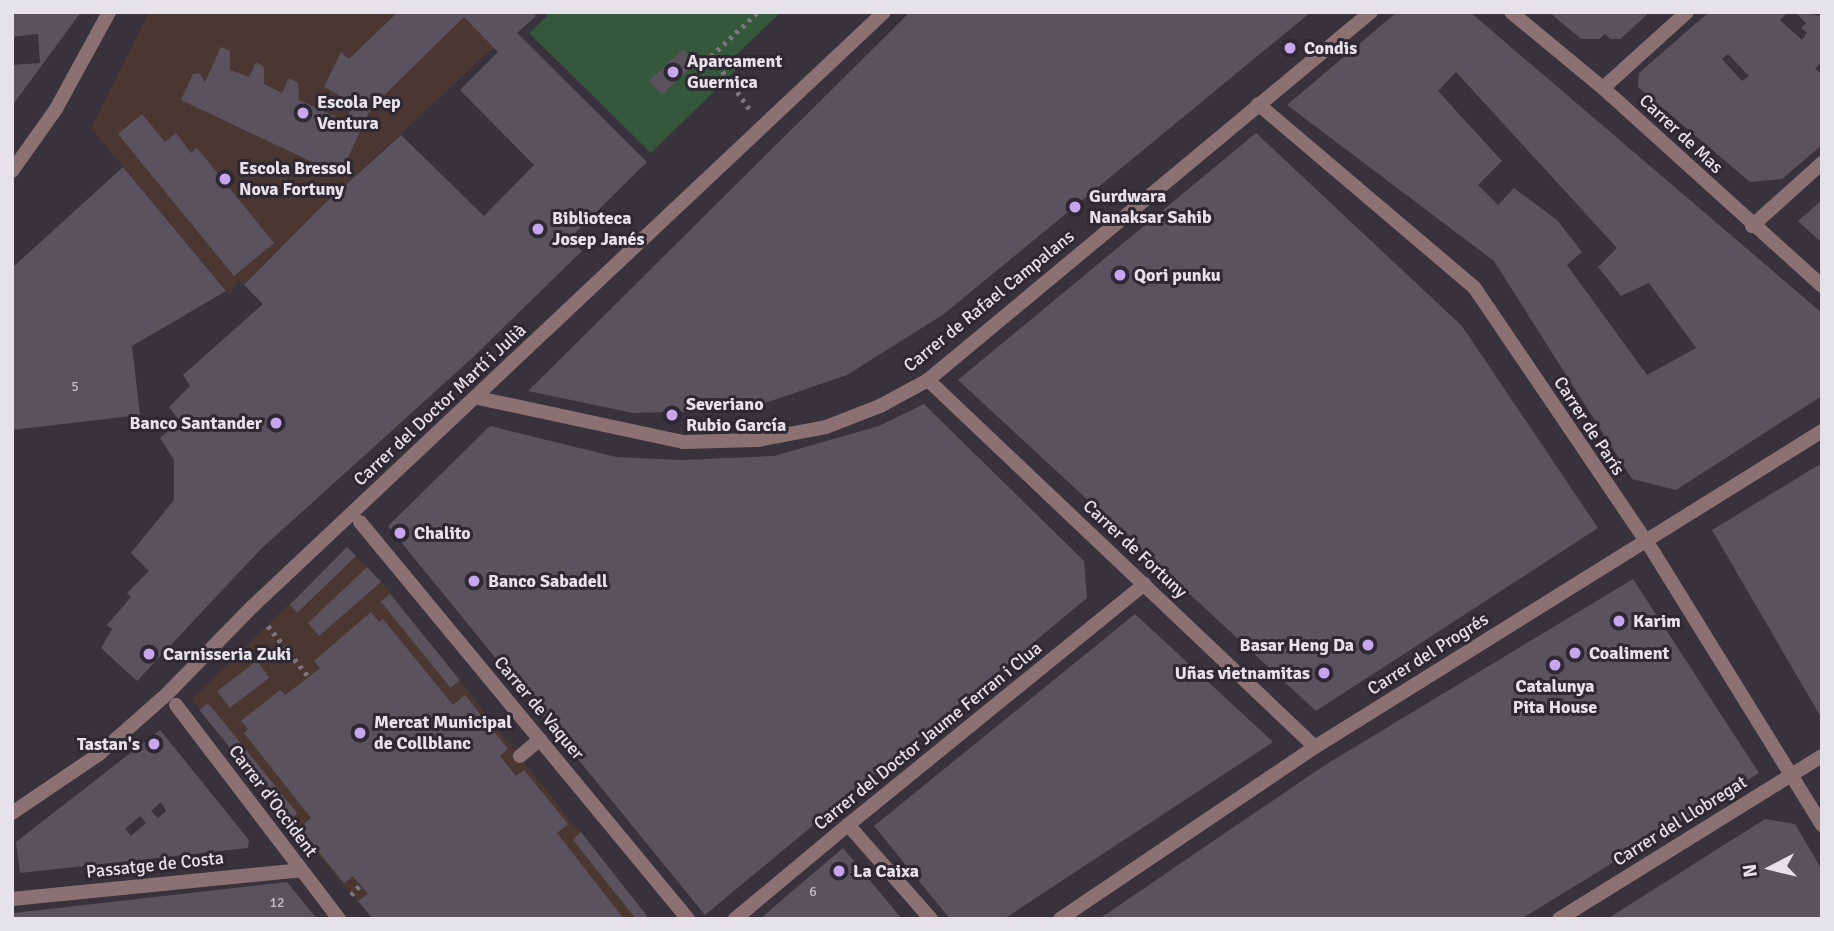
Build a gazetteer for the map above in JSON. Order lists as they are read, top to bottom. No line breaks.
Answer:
{"streets":{"street":["Carrer de Mas","Carrer de Rafael Campalans","Carrer del Doctor Martí i Julià","Carrer de París","Carrer de Fortuny","Carrer del Progrés","Carrer de Vaquer","Carrer del Doctor Jaume Ferran i Clua","Carrer d'Occident","Carrer del Llobregat","Passatge de Costa"]},"crossings":[["Carrer de Rafael Campalans","Carrer del Doctor Martí i Julià"],["Carrer de Rafael Campalans","Carrer de París"],["Carrer de Rafael Campalans","Carrer de Fortuny"],["Carrer de París","Carrer del Progrés"],["Carrer de París","Carrer del Llobregat"],["Carrer de Fortuny","Carrer del Progrés"],["Carrer de Fortuny","Carrer del Doctor Jaume Ferran i Clua"],["Carrer d'Occident","Passatge de Costa"]],"places":["Condis","Aparcament Guernica","Escola Pep Ventura","Escola Bressol Nova Fortuny","Gurdwara Nanaksar Sahib","Biblioteca Josep Janés","Qori punku","Severiano Rubio García","Banco Santander","Chalito","Banco Sabadell","Karim","Basar Heng Da","Coaliment","Carnisseria Zuki","Catalunya Pita House","Uñas vietnamitas","Mercat Municipal de Collblanc","Tastan's","La Caixa"],"house_numbers":["5","6","12"],"north":"left"}
